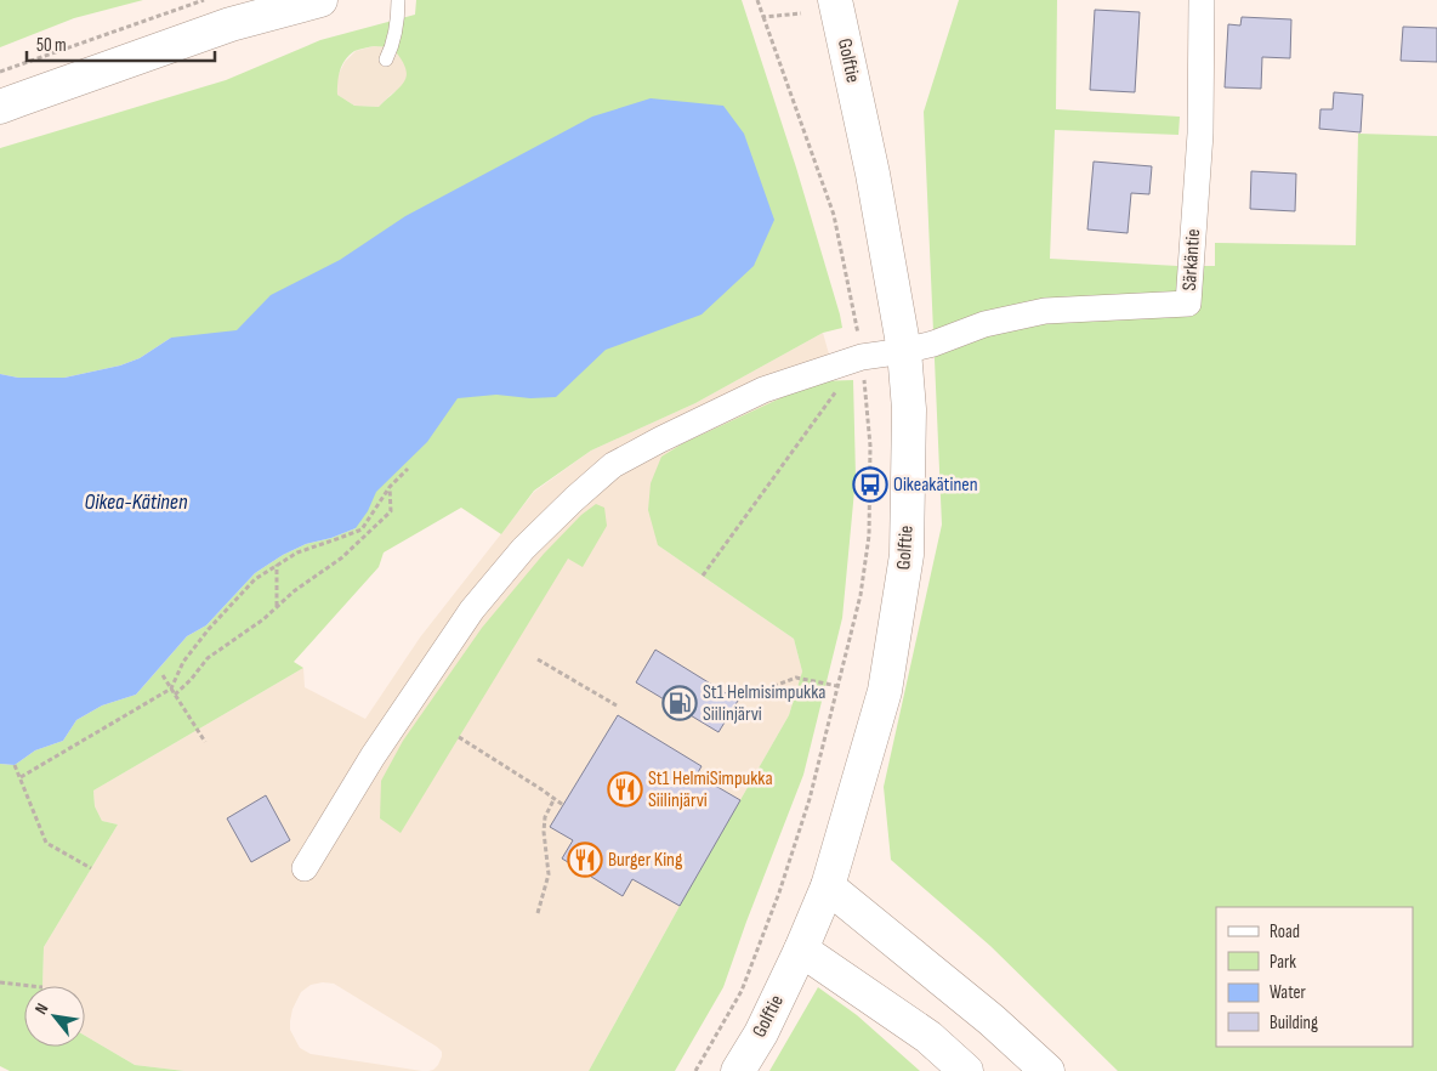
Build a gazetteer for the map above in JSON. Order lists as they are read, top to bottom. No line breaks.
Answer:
{"streets":{"main road":["Golftie"],"street":["Särkäntie"]},"crossings":[["Golftie","Särkäntie"]],"water":["Oikea-Kätinen"],"places":{"bus stop":["Oikeakätinen"],"fuel station":["St1 Helmisimpukka Siilinjärvi"],"restaurant":["St1 HelmiSimpukka Siilinjärvi","Burger King"]},"legend":["Road","Park","Water","Building"],"scale_bar":"50 m","north":"top left"}
